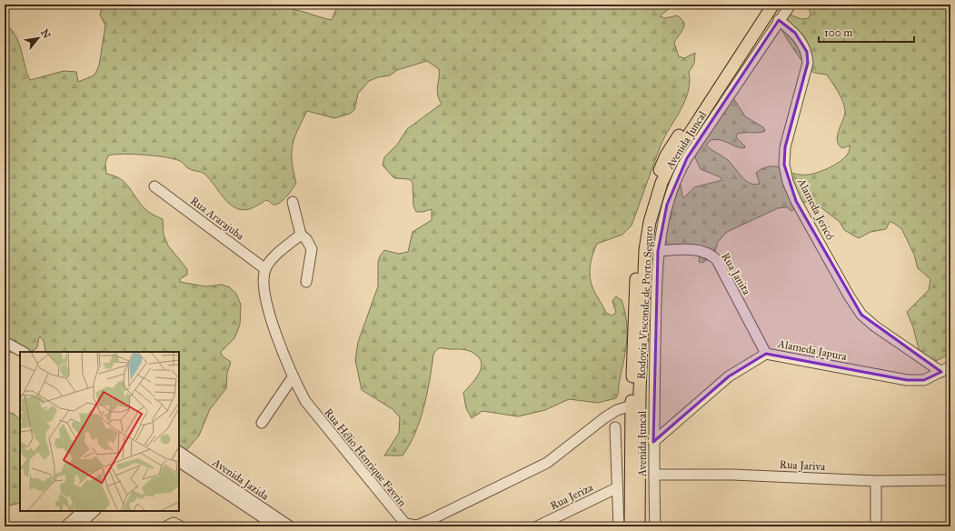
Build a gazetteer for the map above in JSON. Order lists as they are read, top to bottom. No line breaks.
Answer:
{"streets":{"main road":["Rodovia Visconde de Porto Seguro"],"street":["Avenida Juncal","Alameda Jericó","Rua Ararajuba","Rua Janita","Alameda Japura","Rua Hélio Henrique Favrin","Rua Jariva","Avenida Jazida","Rua Jeriza"]},"crossings":[["Avenida Juncal","Alameda Jericó"],["Avenida Juncal","Rua Janita"],["Avenida Juncal","Alameda Japura"],["Avenida Juncal","Rua Jariva"],["Alameda Jericó","Alameda Japura"],["Rua Ararajuba","Rua Hélio Henrique Favrin"],["Rua Janita","Alameda Japura"],["Rodovia Visconde de Porto Seguro","Rua Hélio Henrique Favrin"]],"scale_bar":"100 m","north":"top right"}
